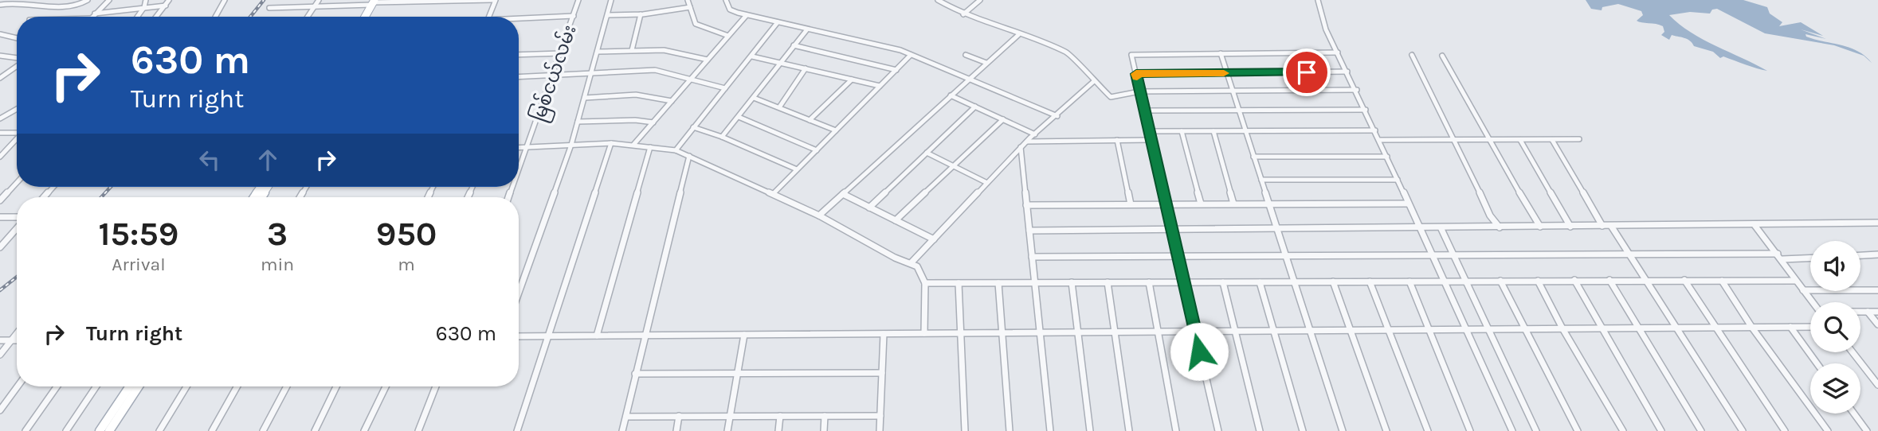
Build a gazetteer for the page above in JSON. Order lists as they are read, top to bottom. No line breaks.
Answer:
{"streets":{"street":["မြစ်ငယ်လမ်း"]},"page":{"turn":["630 m","Turn right"],"eta":["15:59","Arrival","3","min","950","m"],"list":[{"name":"Turn right","value":"630 m"}]}}
